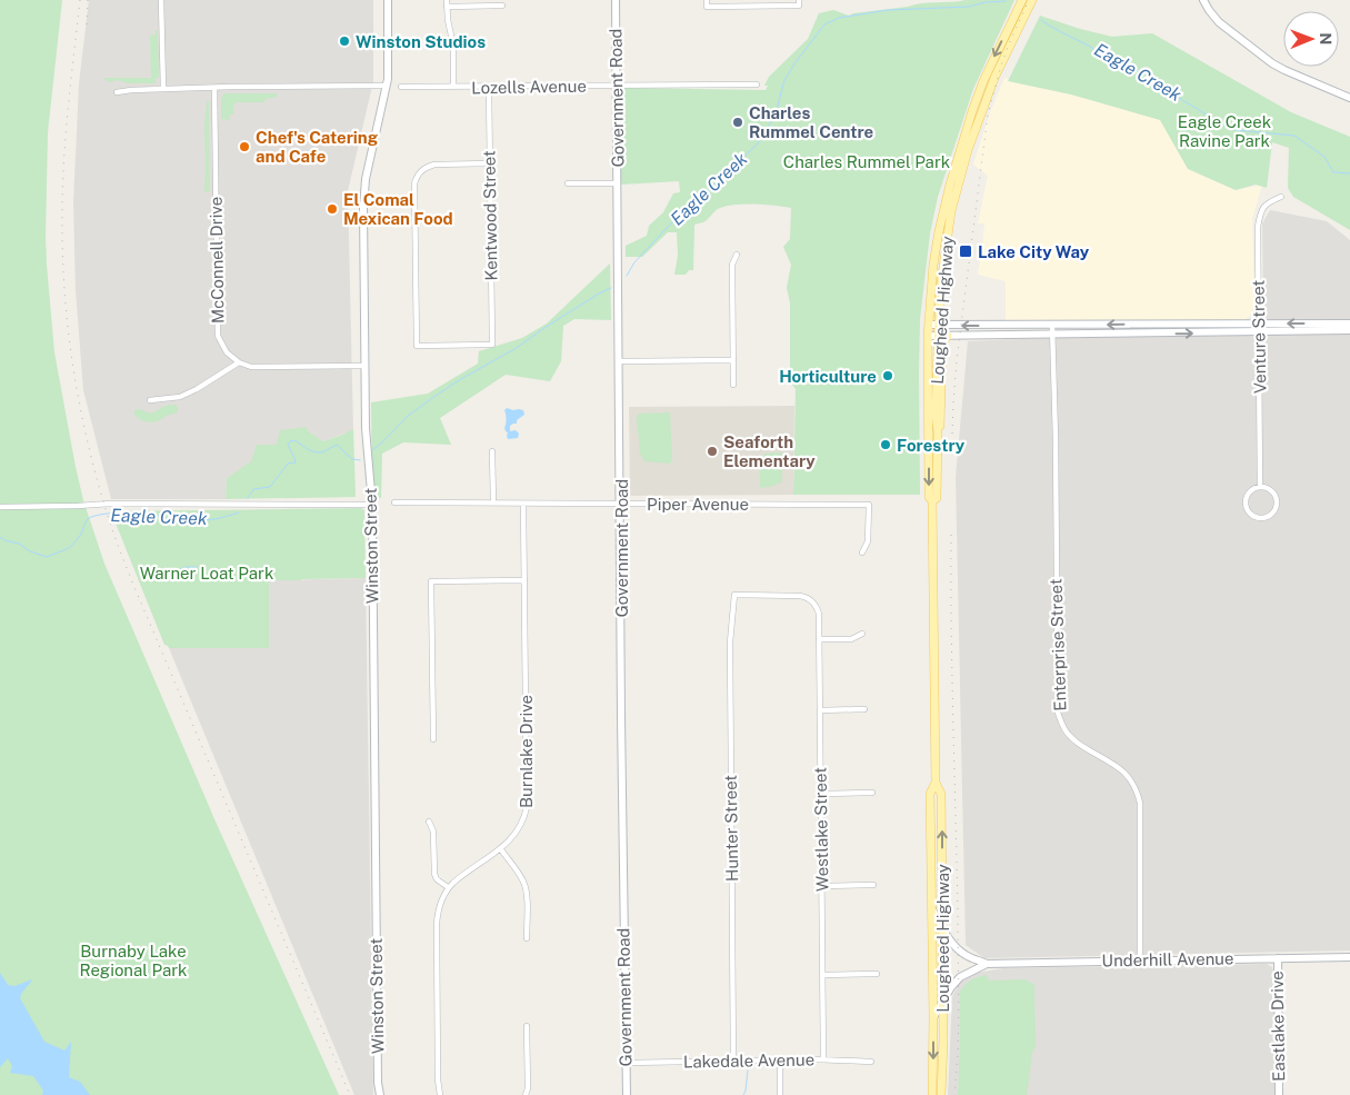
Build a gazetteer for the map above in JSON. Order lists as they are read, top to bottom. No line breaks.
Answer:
{"streets":{"main road":["Lougheed Highway"],"street":["Lozells Avenue","Government Road","Kentwood Street","McConnell Drive","Venture Street","Piper Avenue","Winston Street","Enterprise Street","Burnlake Drive","Hunter Street","Westlake Street","Underhill Avenue","Eastlake Drive","Lakedale Avenue"]},"crossings":[["Lozells Avenue","Government Road"],["Lozells Avenue","Kentwood Street"],["Government Road","Piper Avenue"],["Government Road","Lakedale Avenue"],["Lougheed Highway","Underhill Avenue"],["Piper Avenue","Burnlake Drive"],["Enterprise Street","Underhill Avenue"],["Hunter Street","Westlake Street"],["Hunter Street","Lakedale Avenue"],["Westlake Street","Lakedale Avenue"],["Underhill Avenue","Eastlake Drive"]],"water":["Eagle Creek"],"parks":["Eagle Creek Ravine Park","Charles Rummel Park","Warner Loat Park","Burnaby Lake Regional Park"],"places":{"other":["Winston Studios","Charles Rummel Centre","Chef's Catering and Cafe","El Comal Mexican Food","Horticulture","Forestry","Seaforth Elementary"],"transit":["Lake City Way"]},"north":"right"}
